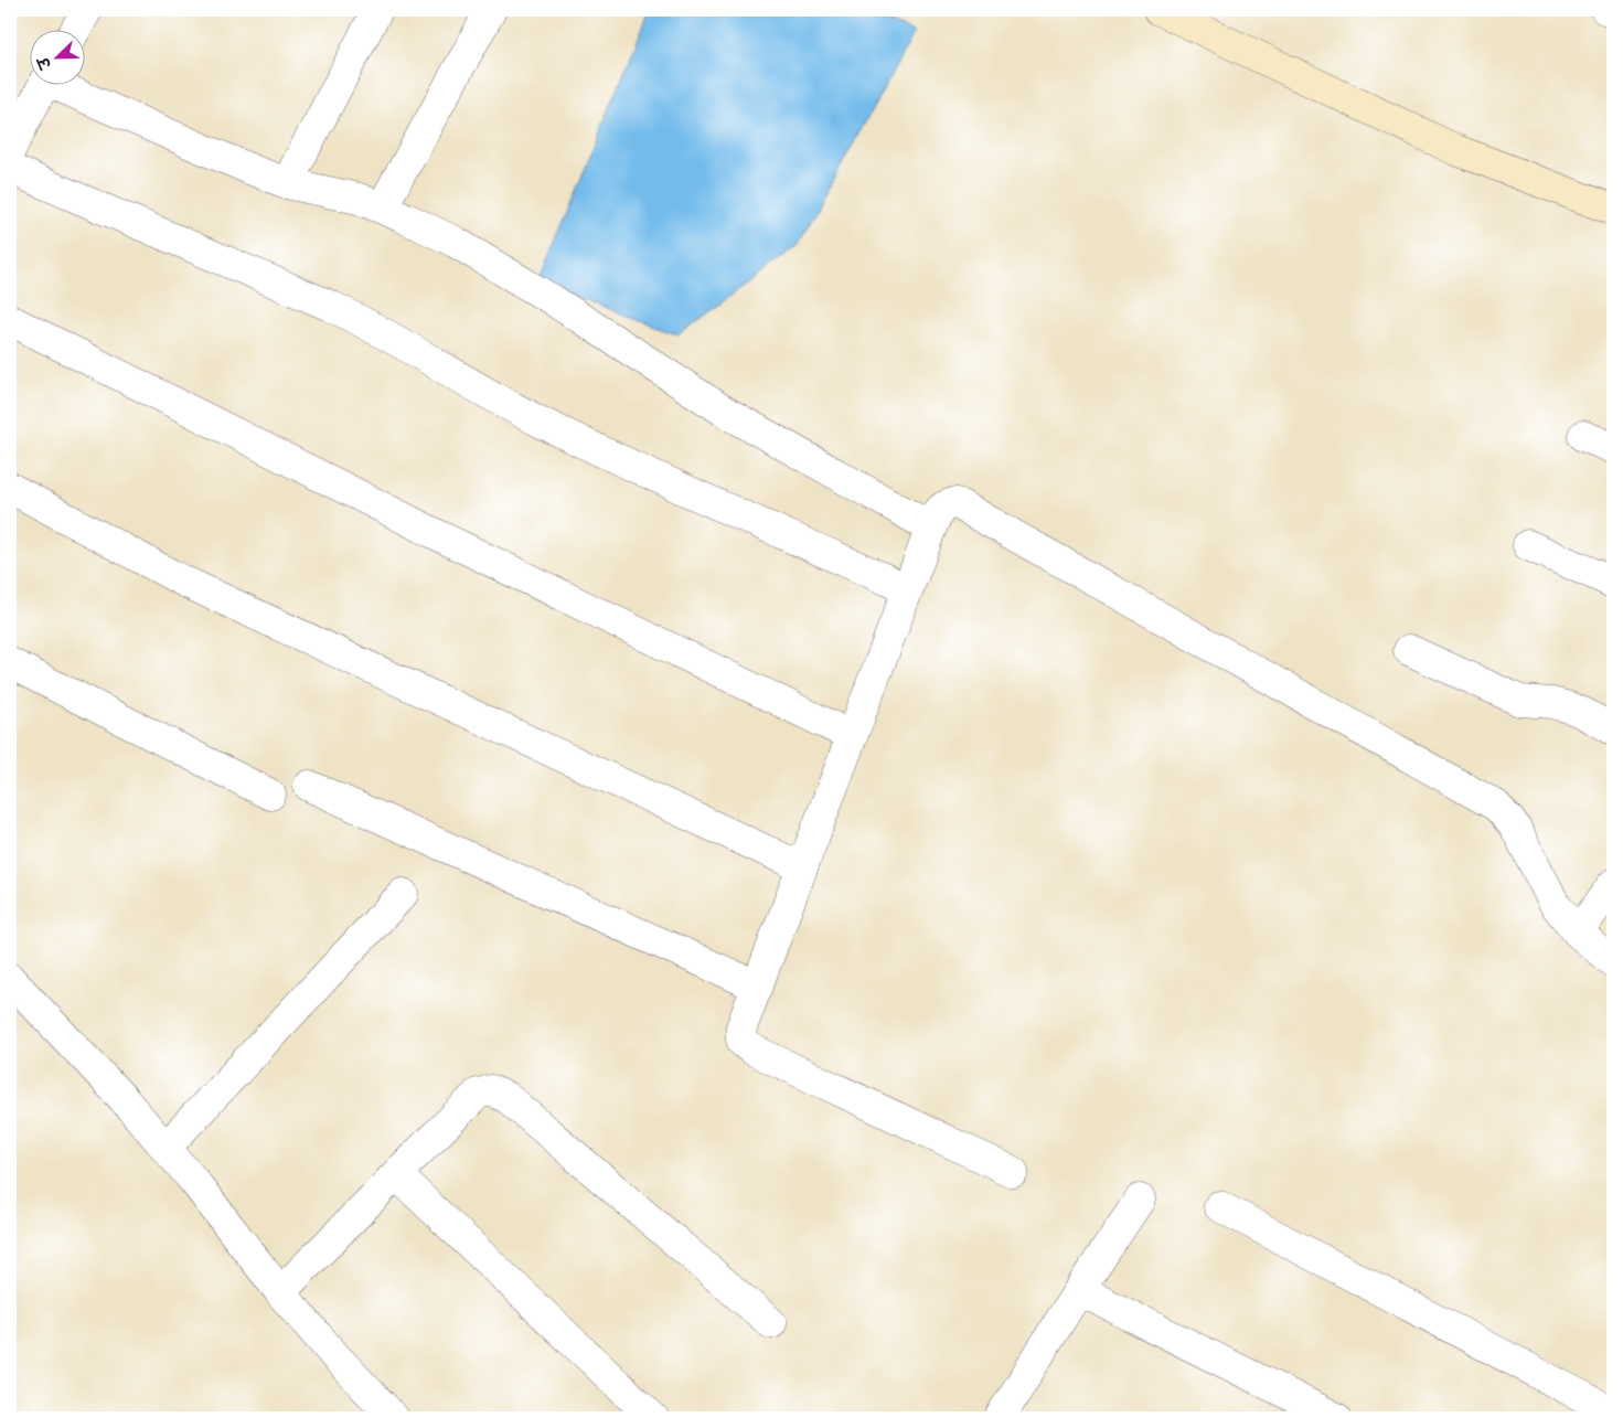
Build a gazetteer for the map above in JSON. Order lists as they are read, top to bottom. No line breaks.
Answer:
{"north":"bottom left"}
